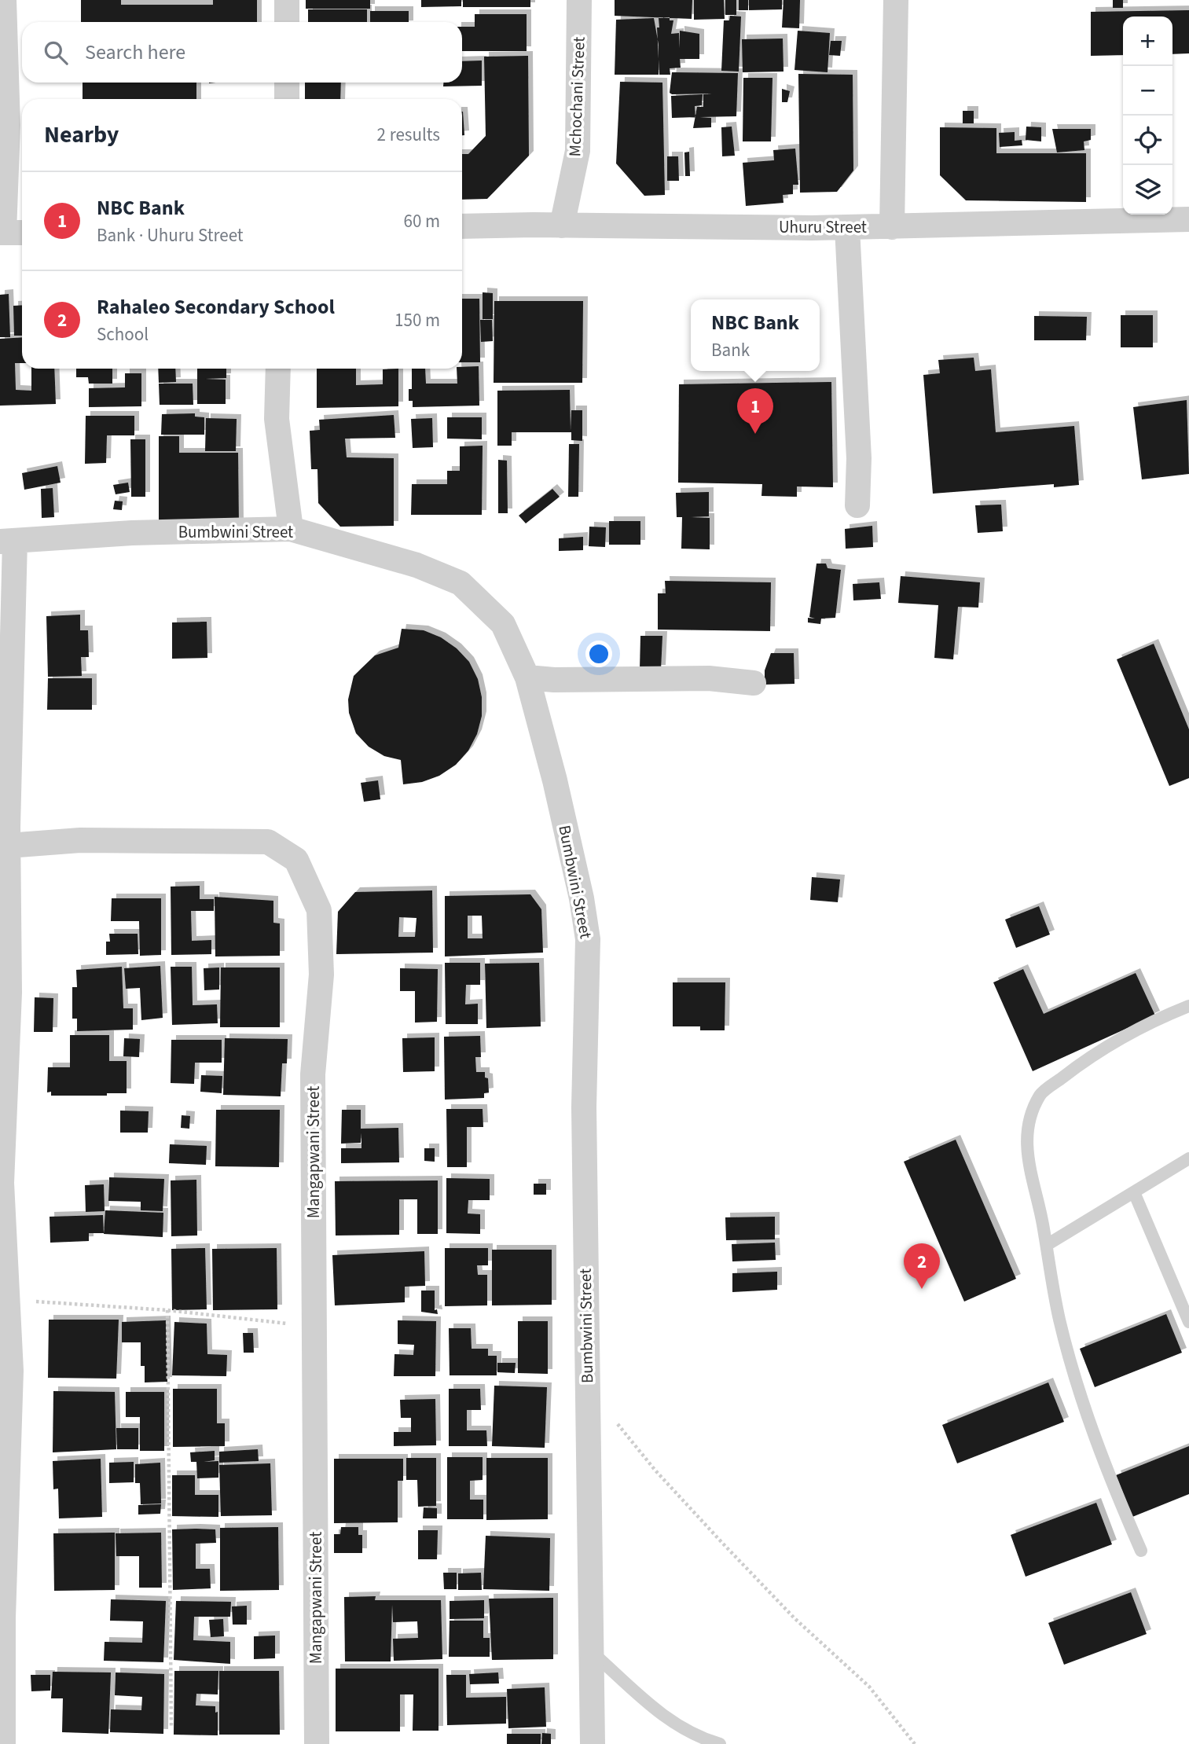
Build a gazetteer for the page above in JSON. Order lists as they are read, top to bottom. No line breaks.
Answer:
{"streets":{"street":["Mchochani Street","Uhuru Street","Bumbwini Street","Mangapwani Street"]},"crossings":[["Mchochani Street","Uhuru Street"]],"page":{"map_buttons":["+","−"],"search":"Search here","heading":["Nearby","2 results"],"list":[{"mark":"1","name":"NBC Bank","note":"Bank · Uhuru Street","value":"60 m"},{"mark":"2","name":"Rahaleo Secondary School","note":"School","value":"150 m"}],"popup":["NBC Bank","Bank"],"pins":["1","2"]}}
